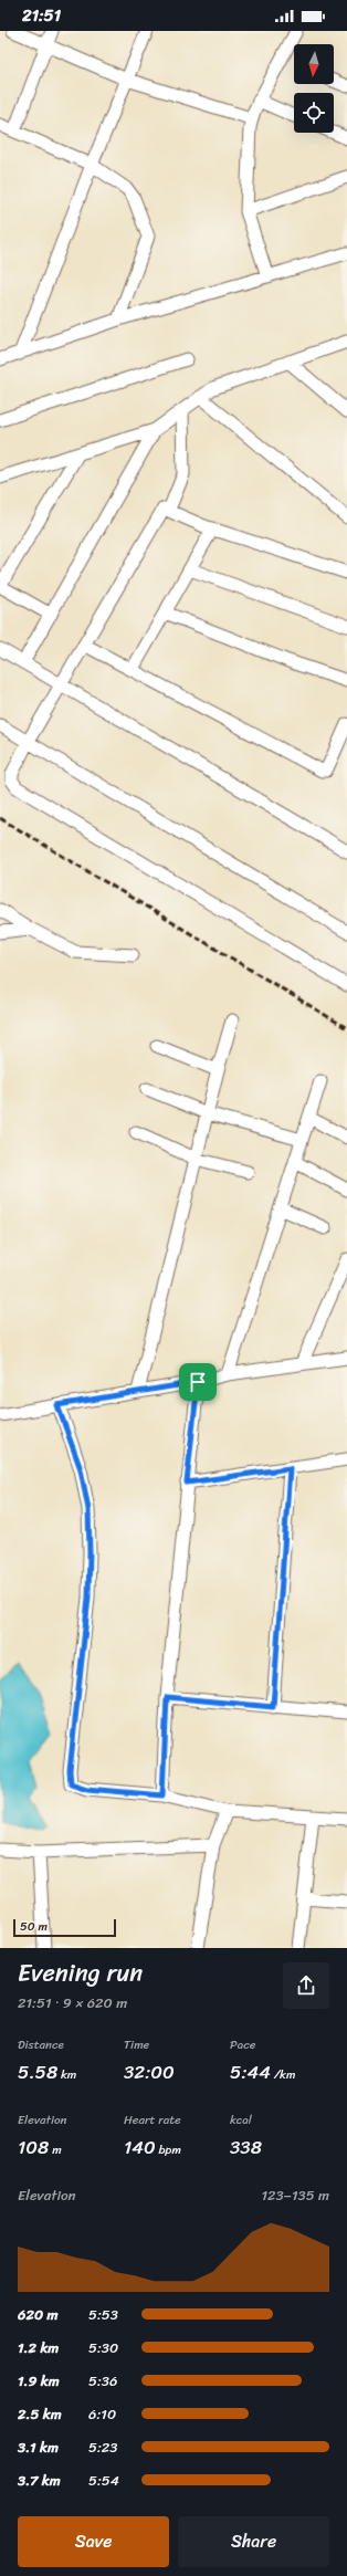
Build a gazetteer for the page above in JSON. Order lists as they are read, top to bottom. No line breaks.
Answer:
{"scale_bar":"50 m","north":"bottom","page":{"status":"21:51","scale":"50 m","heading":["Evening run","21:51 · 9 × 620 m"],"stats":[["Distance","5.58 km"],["Time","32:00"],["Pace","5:44 /km"],["Elevation","108 m"],["Heart rate","140 bpm"],["kcal","338"]],"chart":["Elevation","123–135 m"],"list":[{"name":"620 m","note":"5:53"},{"name":"1.2 km","note":"5:30"},{"name":"1.9 km","note":"5:36"},{"name":"2.5 km","note":"6:10"},{"name":"3.1 km","note":"5:23"},{"name":"3.7 km","note":"5:54"}],"buttons":["Save","Share"]}}
